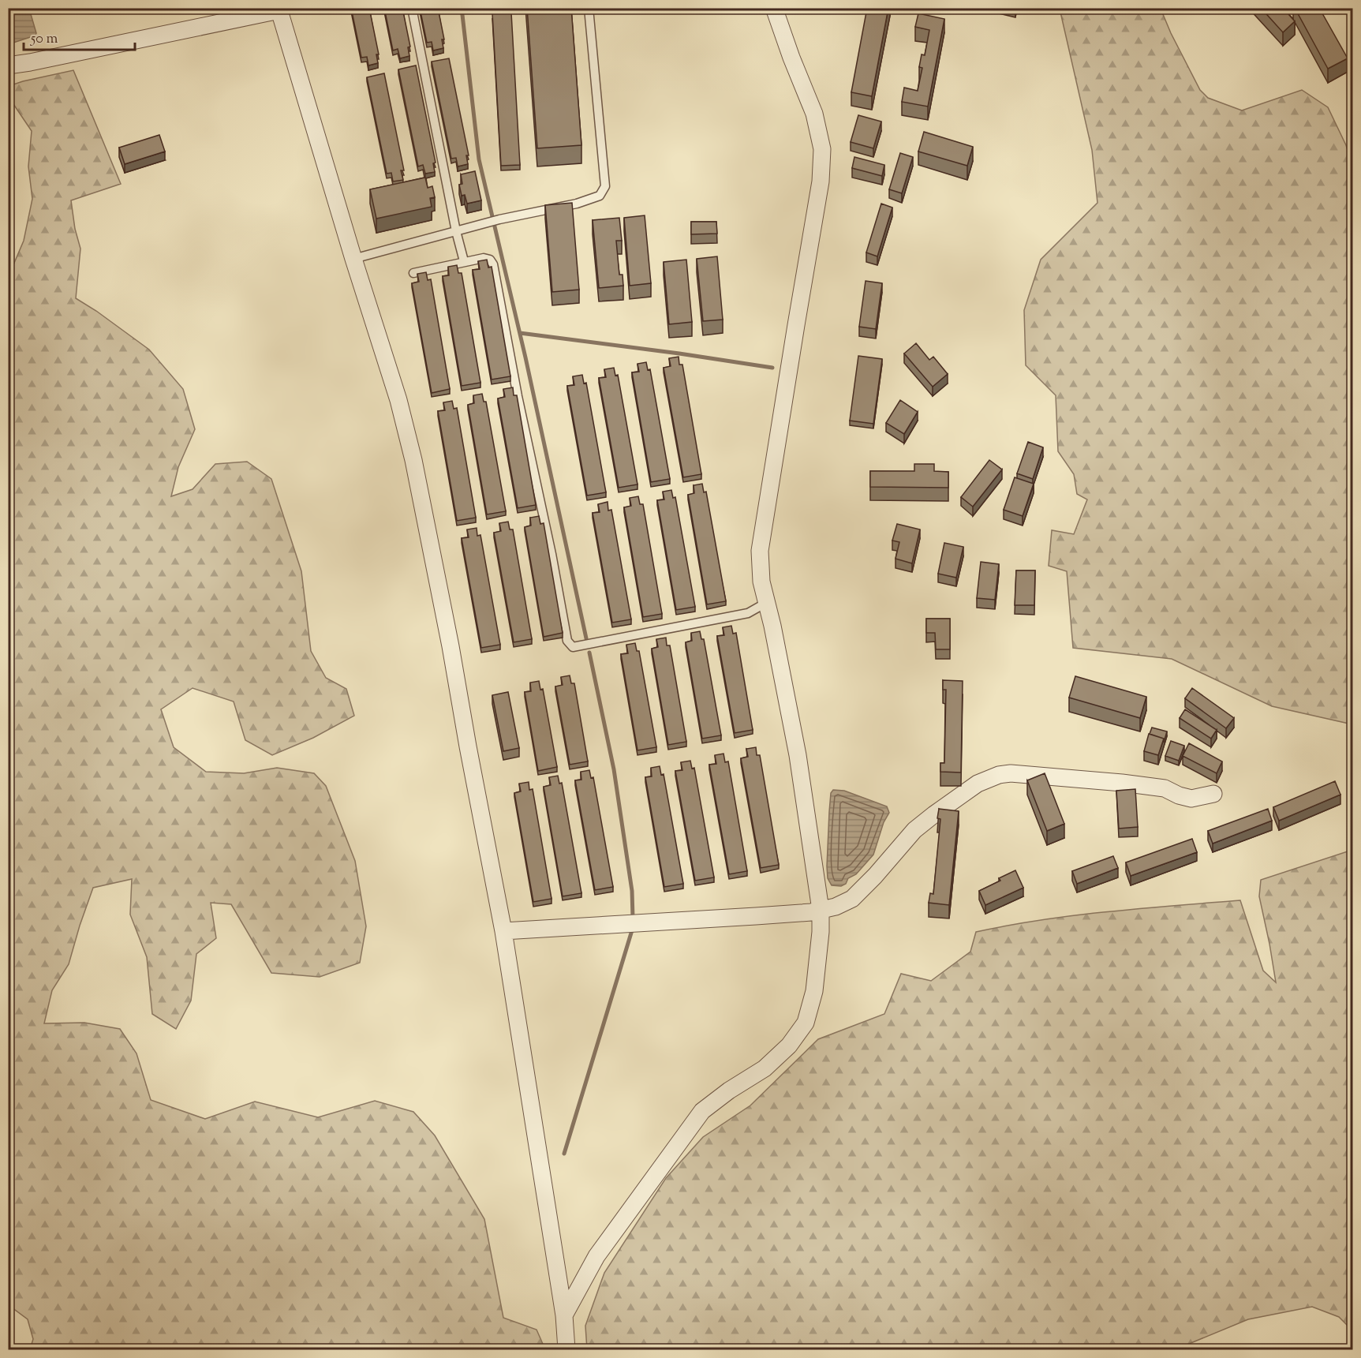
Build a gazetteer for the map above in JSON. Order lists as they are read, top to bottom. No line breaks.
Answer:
{"scale_bar":"50 m"}
